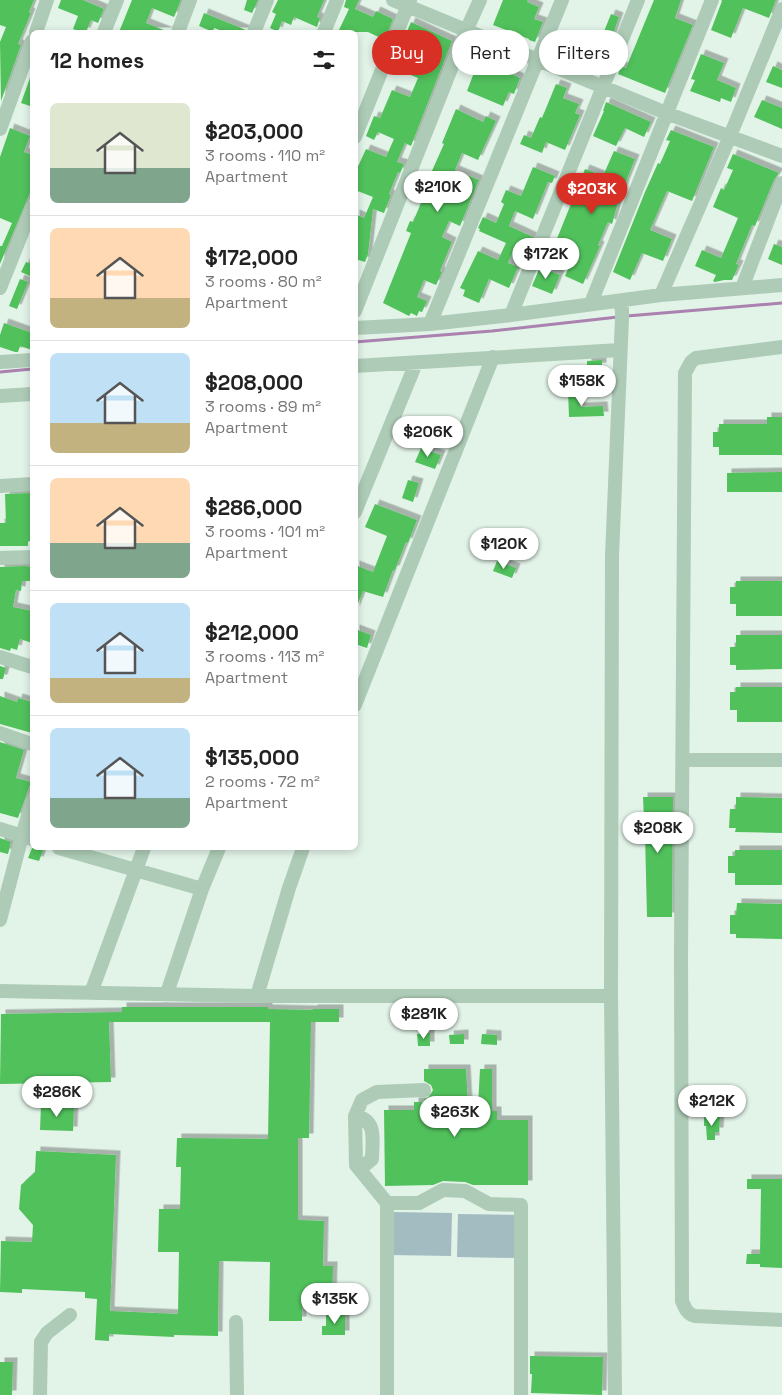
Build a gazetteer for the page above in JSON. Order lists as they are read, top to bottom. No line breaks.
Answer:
{"page":{"chip":["Buy","Rent","Filters"],"heading":"12 homes","list":[{"name":"$203,000","note":"3 rooms · 110 m² · Apartment"},{"name":"$172,000","note":"3 rooms · 80 m² · Apartment"},{"name":"$208,000","note":"3 rooms · 89 m² · Apartment"},{"name":"$286,000","note":"3 rooms · 101 m² · Apartment"},{"name":"$212,000","note":"3 rooms · 113 m² · Apartment"},{"name":"$135,000","note":"2 rooms · 72 m² · Apartment"}],"price":["$210K","$203K","$172K","$158K","$206K","$120K","$208K","$281K","$286K","$212K","$263K","$135K"]}}
